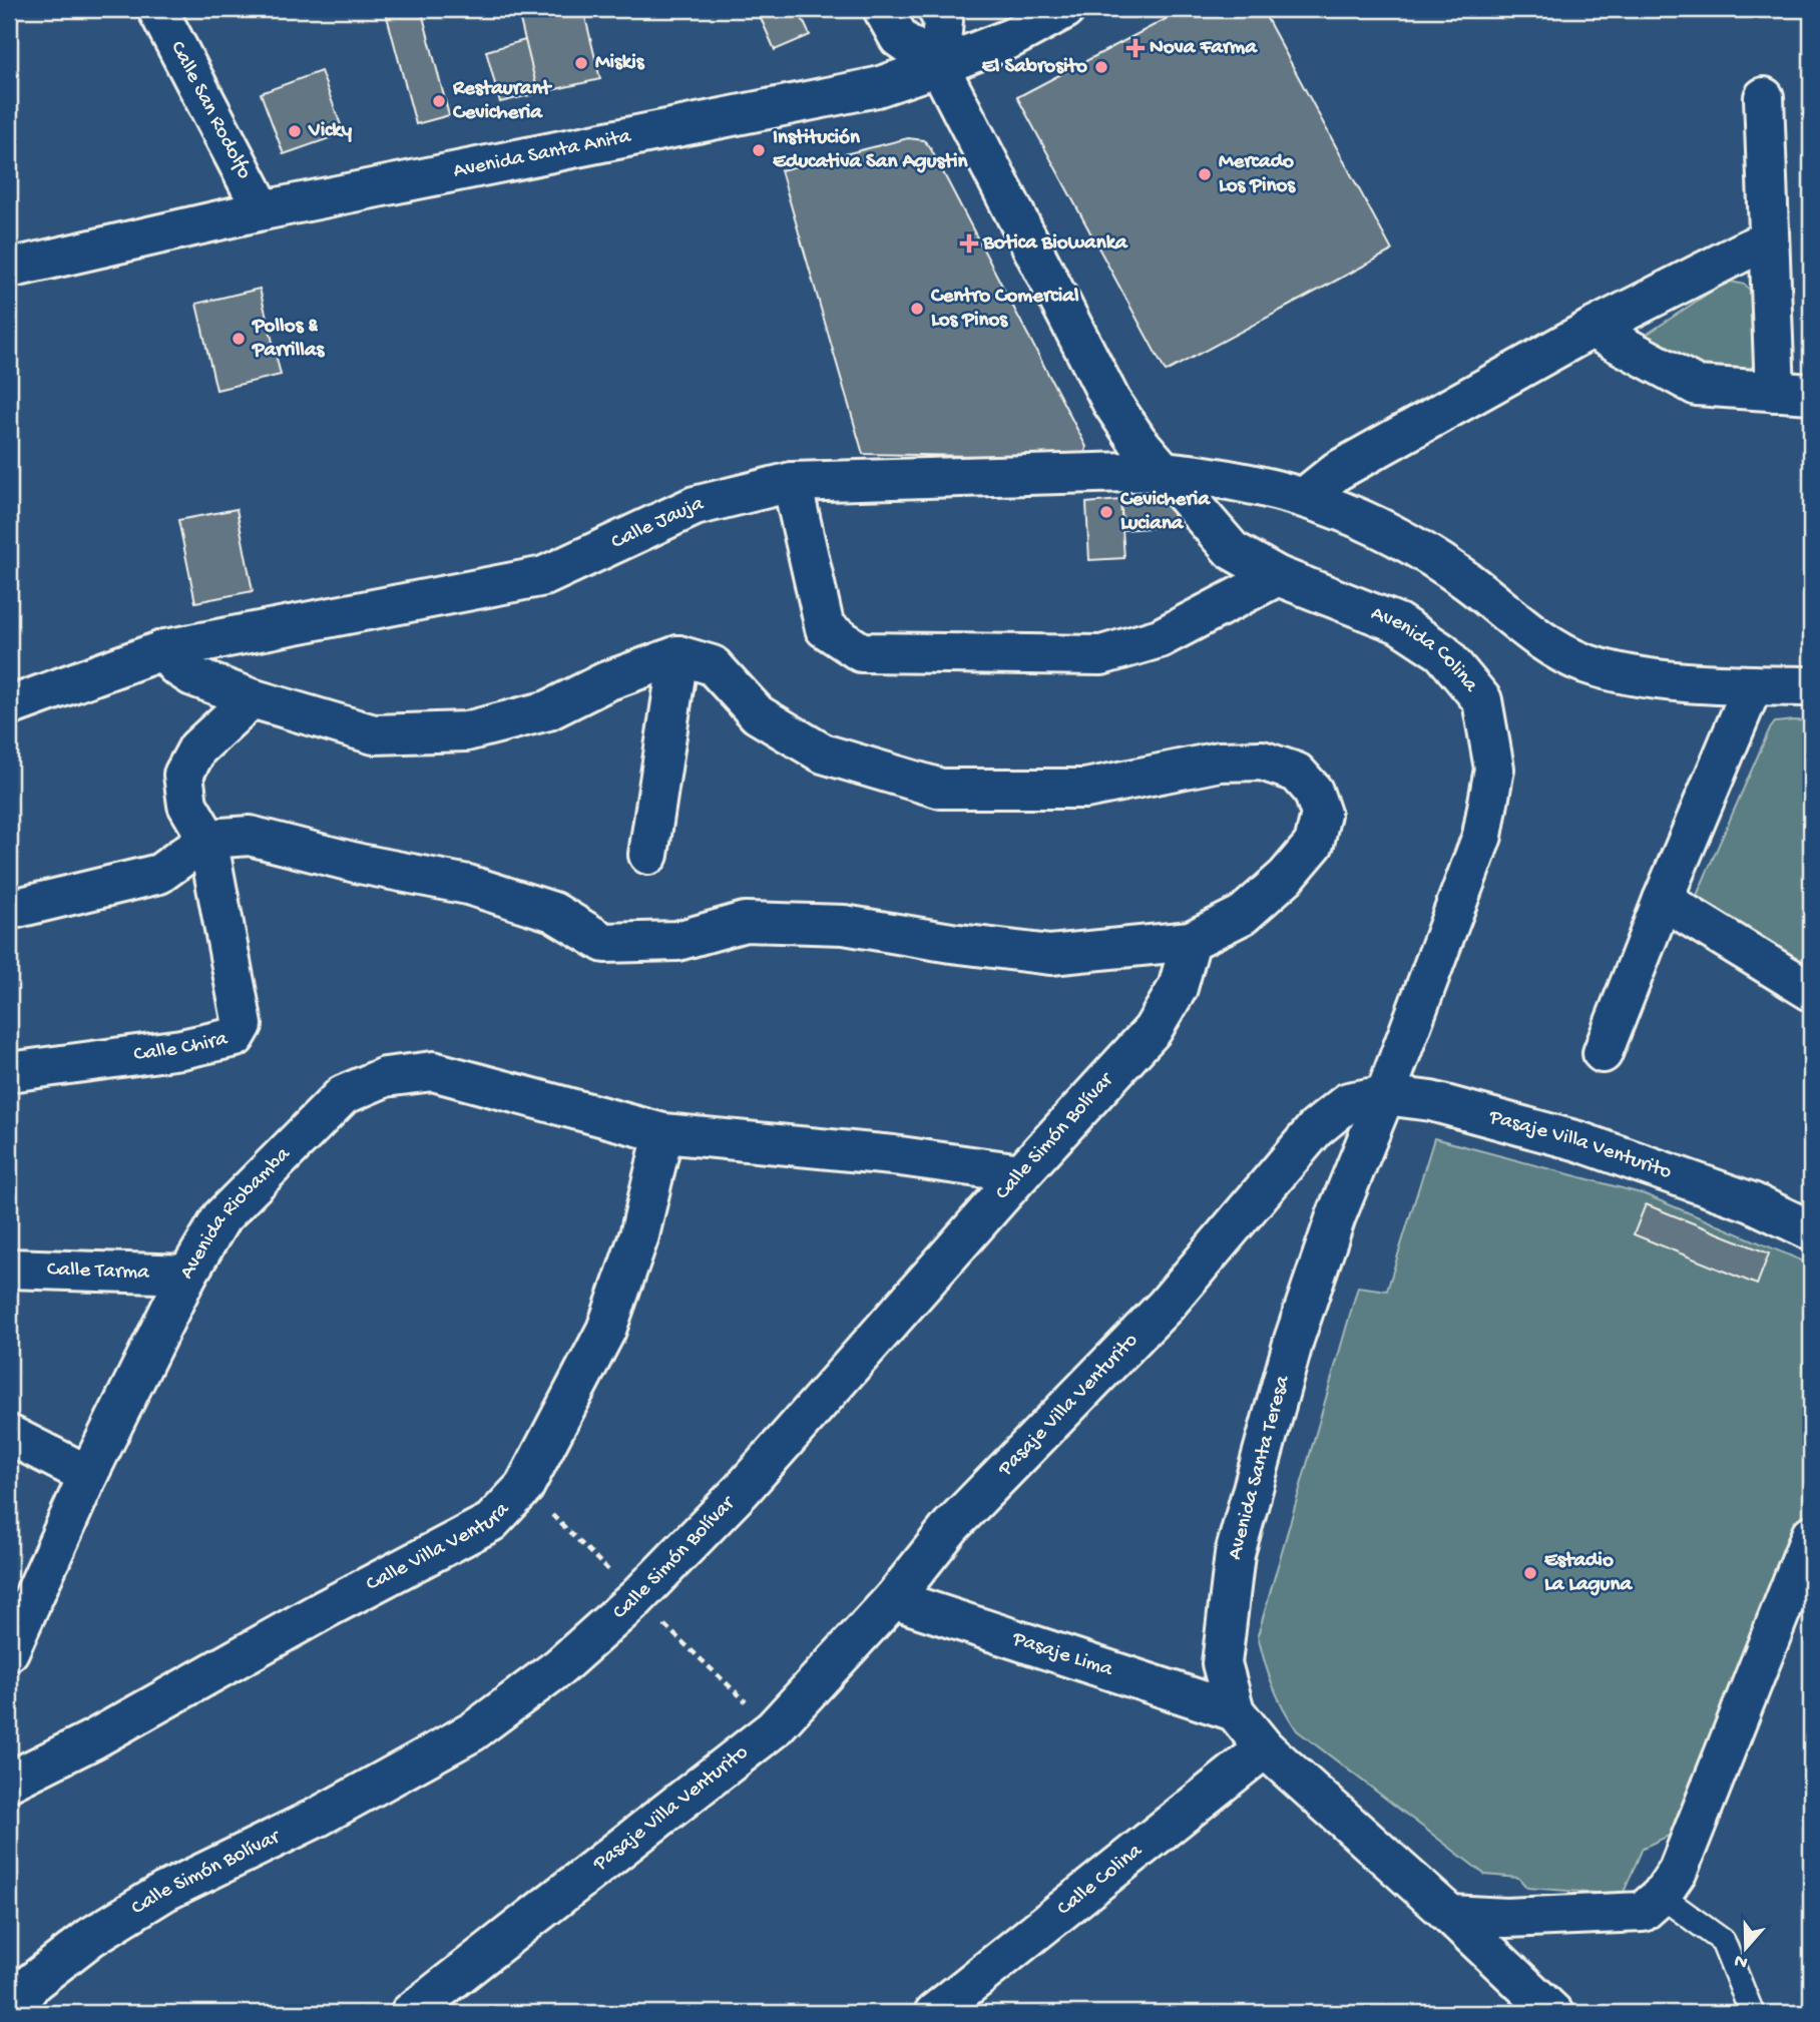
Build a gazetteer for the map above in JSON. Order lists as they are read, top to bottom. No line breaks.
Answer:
{"streets":{"street":["Calle San Rodolfo","Avenida Santa Anita","Calle Jauja","Avenida Colina","Calle Chira","Calle Simón Bolívar","Pasaje Villa Venturito","Avenida Riobamba","Calle Tarma","Avenida Santa Teresa","Calle Villa Ventura","Pasaje Lima","Calle Colina"]},"crossings":[["Calle San Rodolfo","Avenida Santa Anita"],["Avenida Santa Anita","Avenida Colina"],["Calle Jauja","Avenida Colina"],["Avenida Colina","Pasaje Villa Venturito"],["Avenida Colina","Avenida Santa Teresa"],["Calle Simón Bolívar","Avenida Riobamba"],["Pasaje Villa Venturito","Avenida Santa Teresa"],["Pasaje Villa Venturito","Pasaje Lima"],["Avenida Riobamba","Calle Tarma"],["Avenida Riobamba","Calle Villa Ventura"],["Avenida Santa Teresa","Pasaje Lima"],["Avenida Santa Teresa","Calle Colina"]],"places":{"health":["Nova Farma","Botica Biowanka"],"other":["Miskis","El Sabrosito","Restaurant Cevicheria","Vicky","Institución Educativa San Agustin","Mercado Los Pinos","Centro Comercial Los Pinos","Pollos & Parrillas","Cevicheria Luciana","Estadio La Laguna"]},"north":"bottom"}
